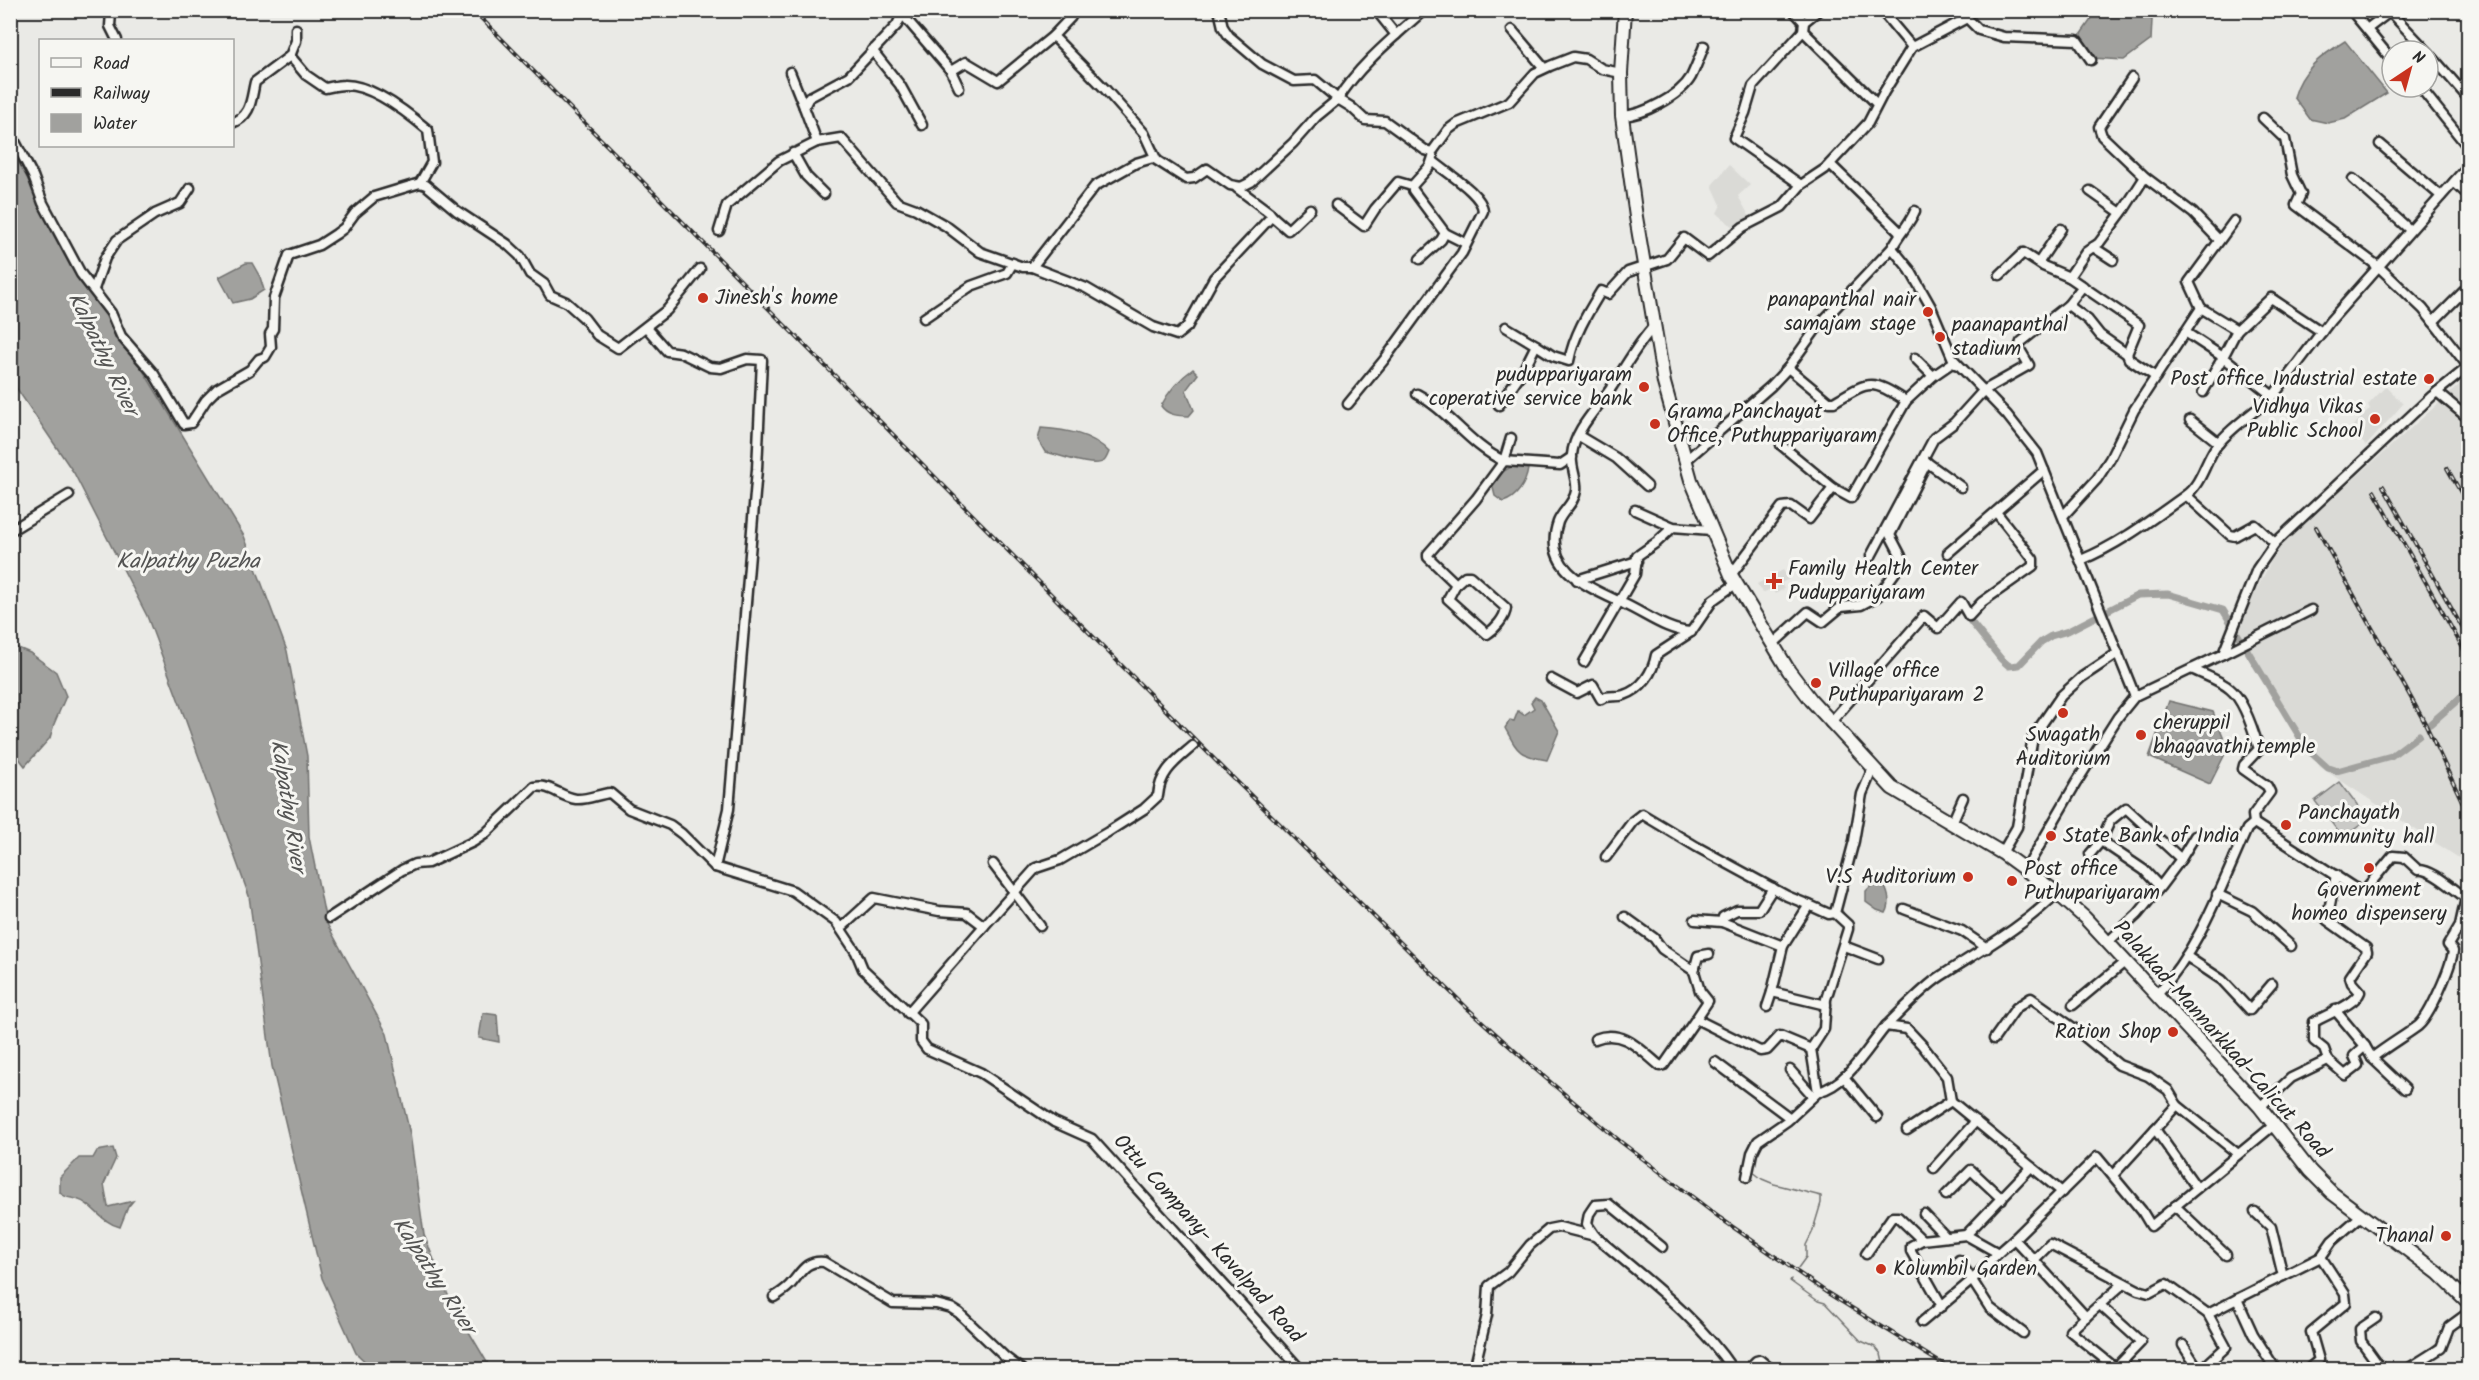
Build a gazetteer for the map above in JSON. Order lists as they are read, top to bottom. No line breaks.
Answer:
{"streets":{"highway":["Palakkad-Mannarkkad-Calicut Road"],"street":["Ottu Company- Kavalpad Road"]},"water":["Kalpathy River","Kalpathy Puzha"],"places":{"other":["Jinesh's home","panapanthal nair samajam stage","paanapanthal stadium","Post office Industrial estate","puduppariyaram coperative service bank","Vidhya Vikas Public School","Grama Panchayat Office, Puthuppariyaram","Village office Puthupariyaram 2","Swagath Auditorium","cheruppil bhagavathi temple","Panchayath community hall","State Bank of India","Government homeo dispensery","V.S Auditorium","Post office Puthupariyaram","Ration Shop","Thanal","Kolumbil Garden"],"health":["Family Health Center Puduppariyaram"]},"legend":["Road","Railway","Water"],"north":"top right"}
